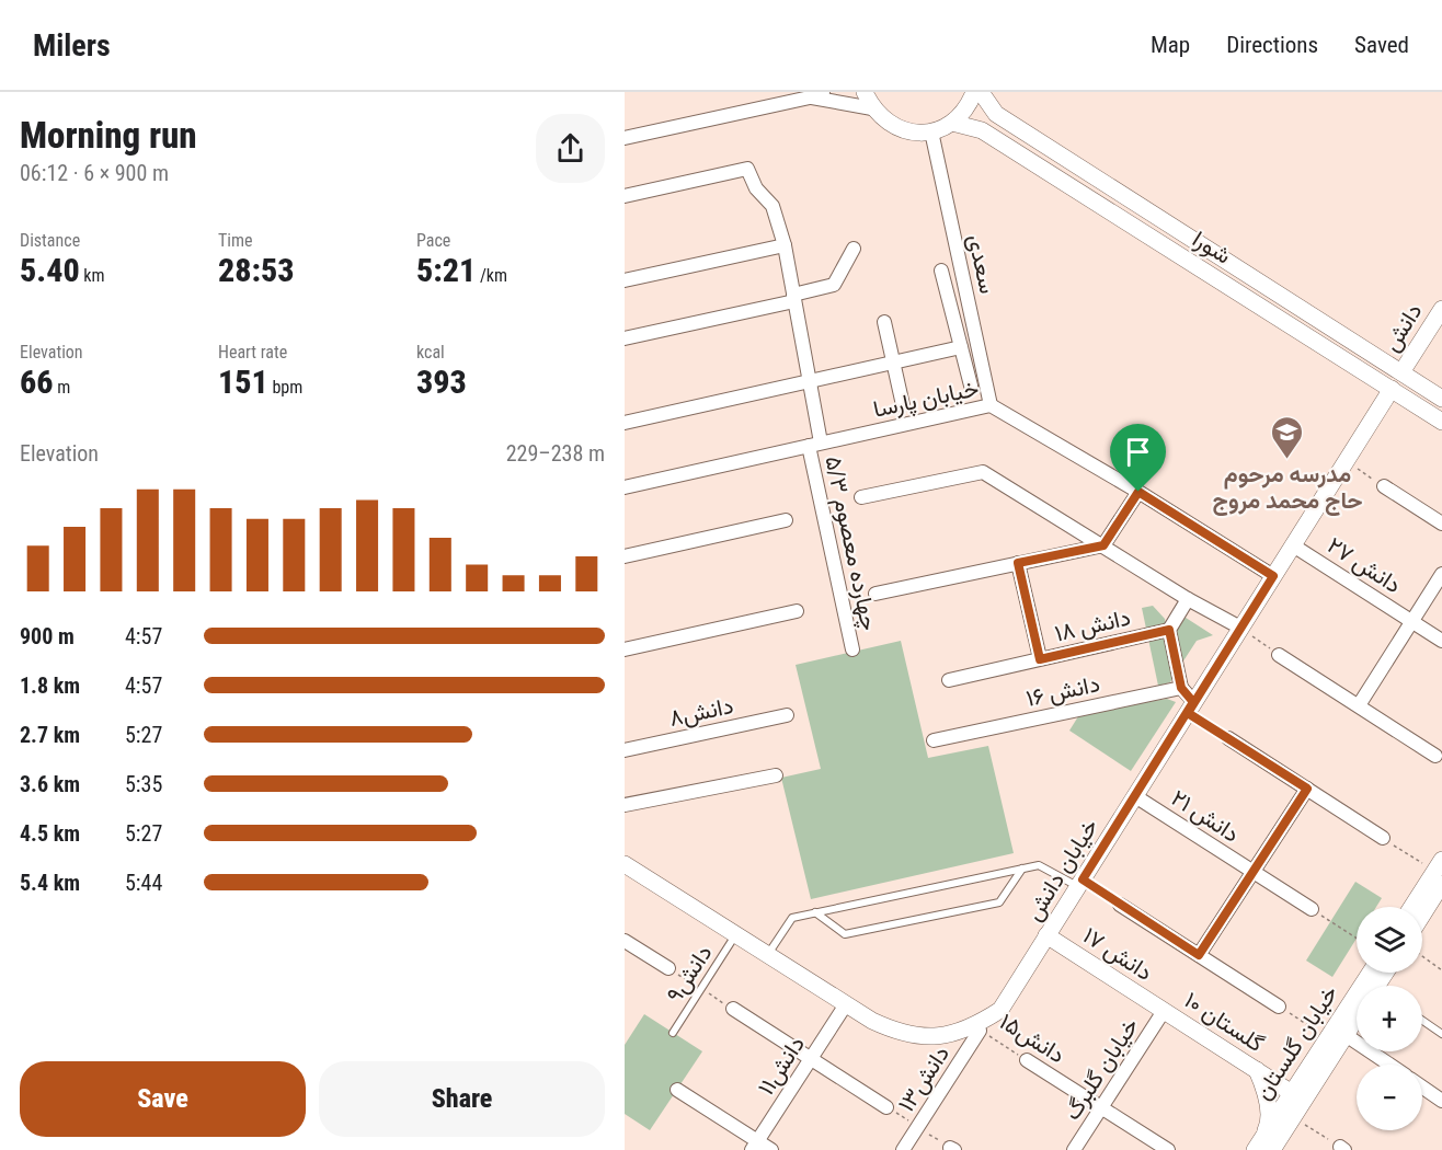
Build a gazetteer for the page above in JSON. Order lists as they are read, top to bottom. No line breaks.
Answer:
{"streets":{"street":["شورا","سعدی","دانش","خیابان پارسا","چهارده معصوم ۵/۳","دانش ۲۷","دانش ۱۸","دانش ۱۶","دانش۸","دانش ۲۱","خیابان دانش","دانش ۱۷","گلستان ۱۰","دانش۱۵","خیابان گلستان","دانش۱۱","خیابان گلبرگ","دانش۱۳"],"lane":["دانش۹"]},"crossings":[["شورا","دانش"],["شورا","خیابان دانش"],["سعدی","خیابان پارسا"],["خیابان پارسا","چهارده معصوم ۵/۳"],["خیابان پارسا","خیابان دانش"],["دانش ۲۷","خیابان دانش"],["دانش ۲۱","خیابان دانش"],["خیابان دانش","دانش ۱۷"],["خیابان دانش","دانش۹"],["خیابان دانش","دانش۱۱"],["دانش ۱۷","گلستان ۱۰"],["دانش ۱۷","خیابان گلبرگ"],["گلستان ۱۰","خیابان گلستان"],["گلستان ۱۰","خیابان گلبرگ"],["دانش۱۵","خیابان گلبرگ"],["دانش۱۵","دانش۱۳"]],"places":{"school or university":["مدرسه مرحوم حاج محمد مروج"]},"page":{"header":"Milers","nav":["Map","Directions","Saved"],"heading":["Morning run","06:12 · 6 × 900 m"],"stats":[["Distance","5.40 km"],["Time","28:53"],["Pace","5:21 /km"],["Elevation","66 m"],["Heart rate","151 bpm"],["kcal","393"]],"chart":["Elevation","229–238 m"],"list":[{"name":"900 m","note":"4:57"},{"name":"1.8 km","note":"4:57"},{"name":"2.7 km","note":"5:27"},{"name":"3.6 km","note":"5:35"},{"name":"4.5 km","note":"5:27"},{"name":"5.4 km","note":"5:44"}],"map_buttons":["+","−"],"buttons":["Save","Share"]}}
